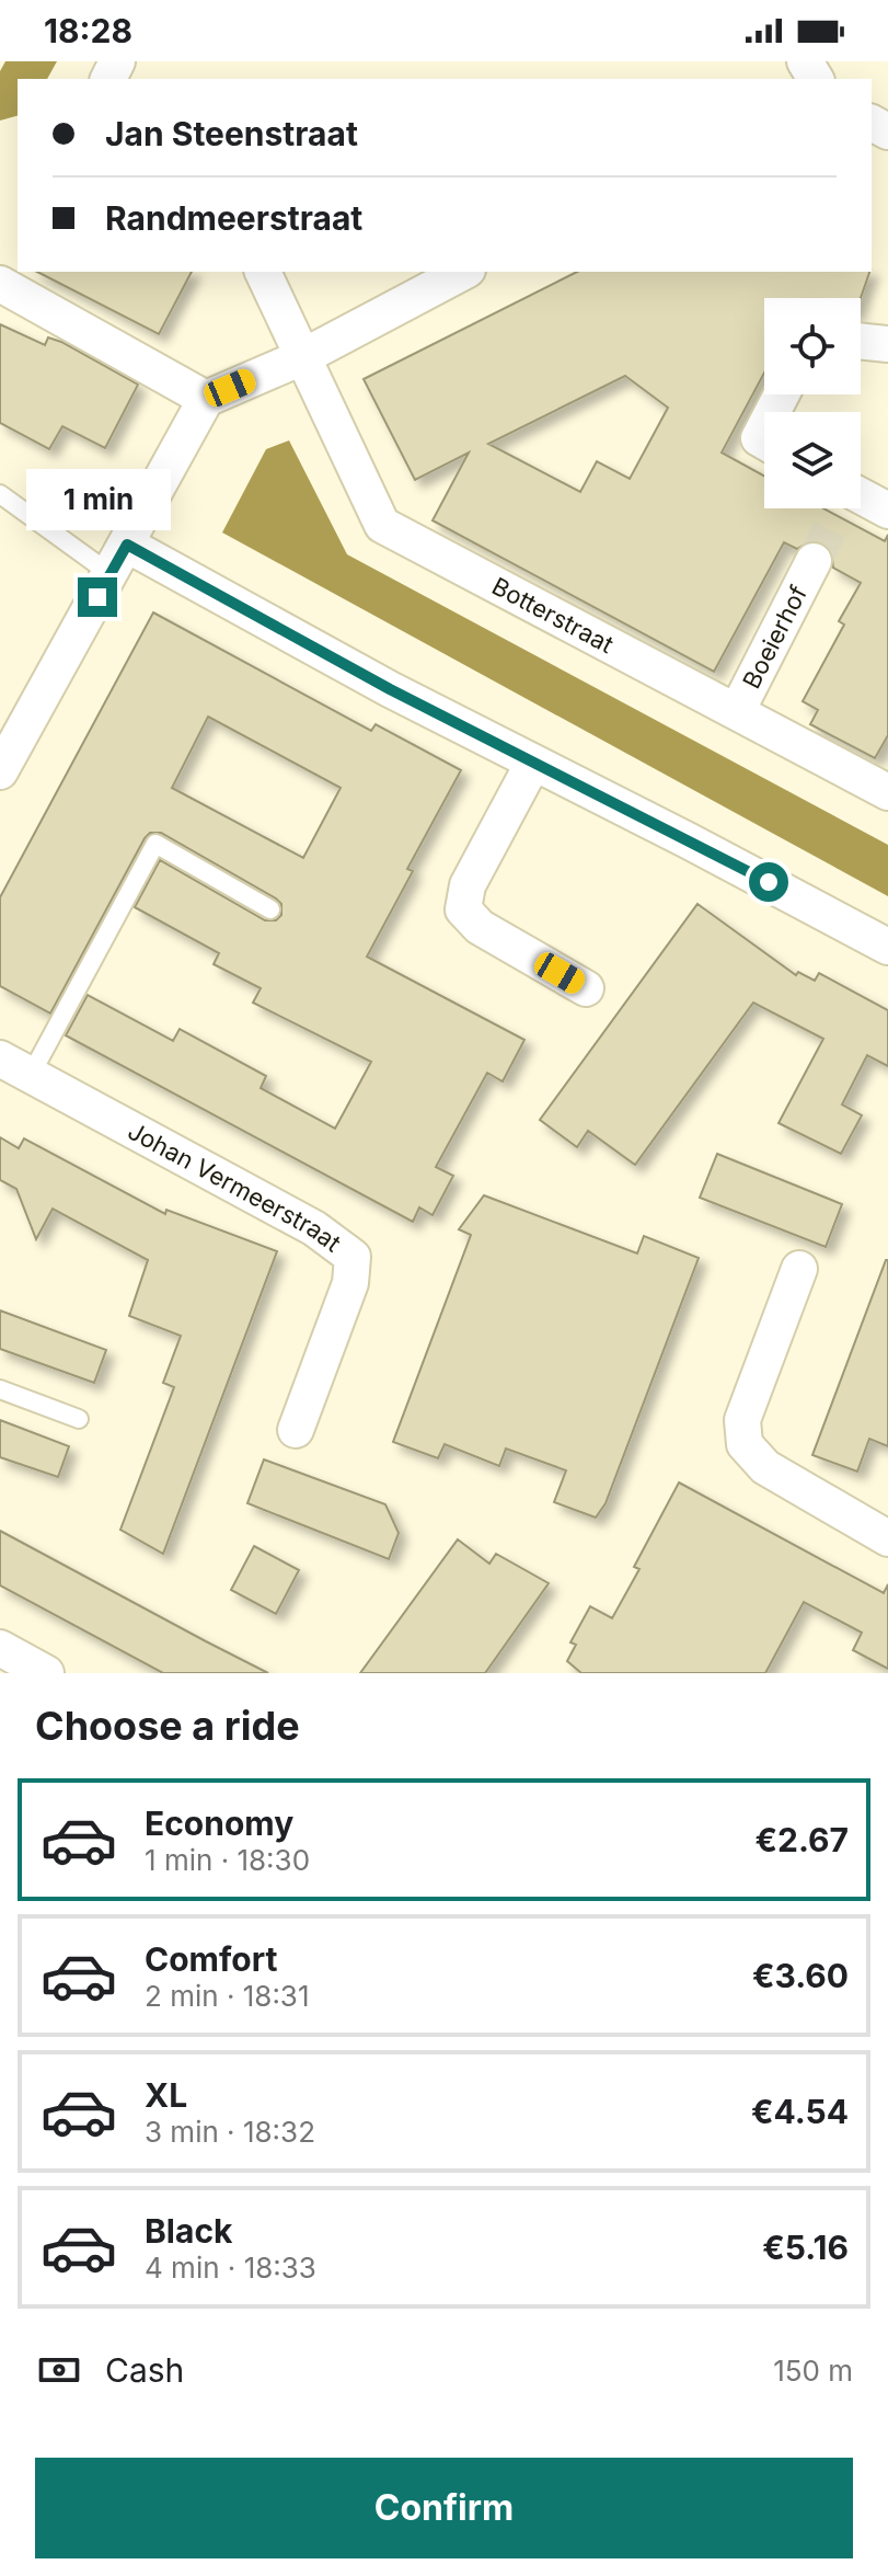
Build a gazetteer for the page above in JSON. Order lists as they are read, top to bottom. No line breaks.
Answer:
{"streets":{"street":["Botterstraat","Boeierhof","Johan Vermeerstraat"]},"crossings":[["Botterstraat","Boeierhof"]],"page":{"status":"18:28","banner":["Jan Steenstraat","Randmeerstraat"],"bubble":"1 min","heading":"Choose a ride","list":[{"name":"Economy","note":"1 min · 18:30","value":"€2.67"},{"name":"Comfort","note":"2 min · 18:31","value":"€3.60"},{"name":"XL","note":"3 min · 18:32","value":"€4.54"},{"name":"Black","note":"4 min · 18:33","value":"€5.16"}],"pay":["Cash","150 m"],"buttons":"Confirm"}}
